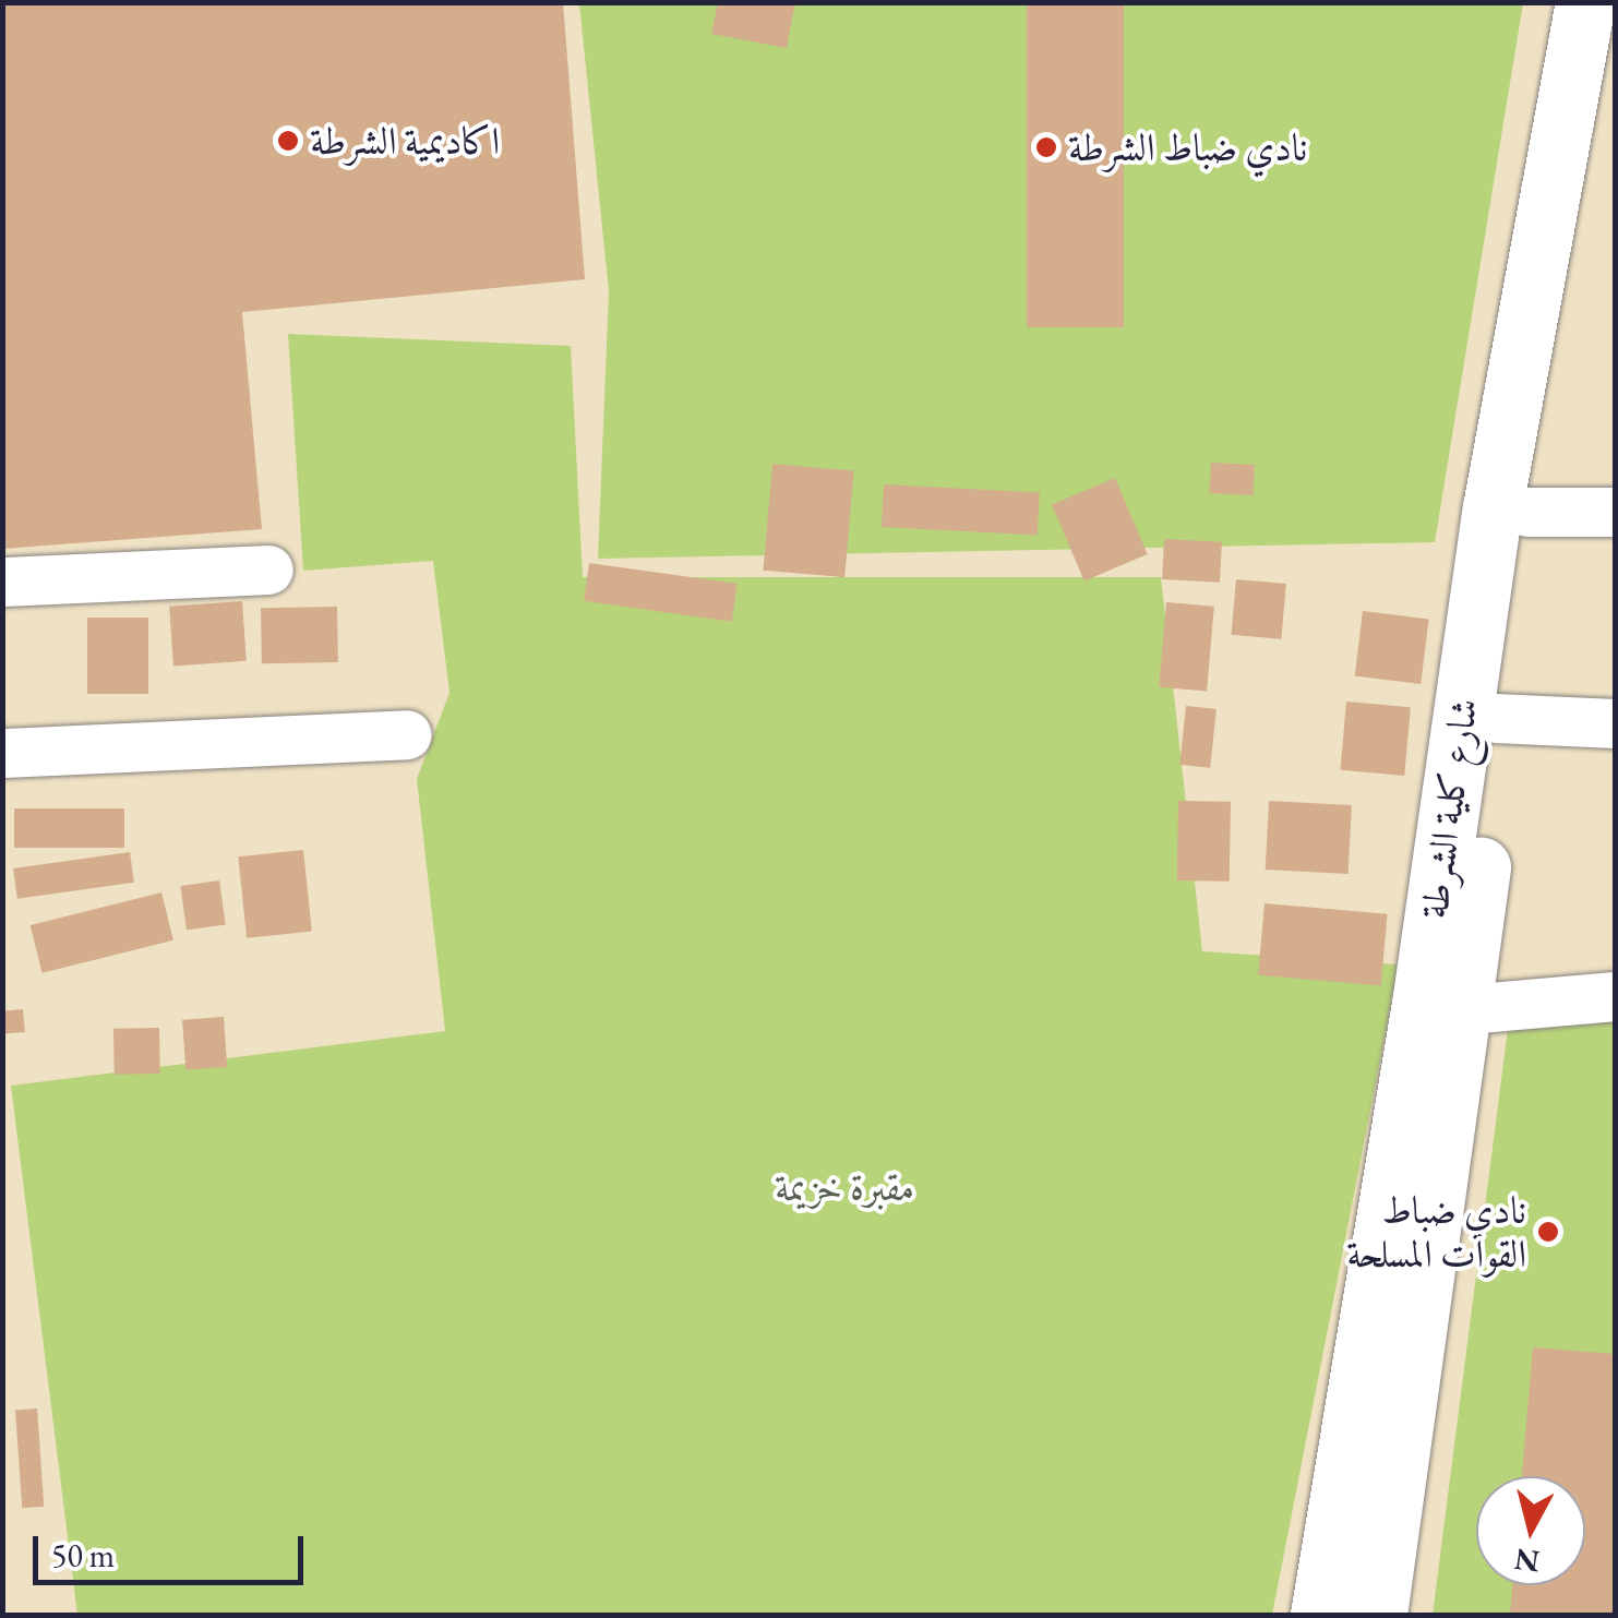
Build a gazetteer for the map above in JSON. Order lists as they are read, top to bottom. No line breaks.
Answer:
{"streets":{"main road":["شارع كلية الشرطة"]},"parks":["مقبرة خزيمة"],"places":["اكاديمية الشرطة","نادي ضباط الشرطة","نادي ضباط القوات المسلحة"],"scale_bar":"50 m","north":"bottom"}
